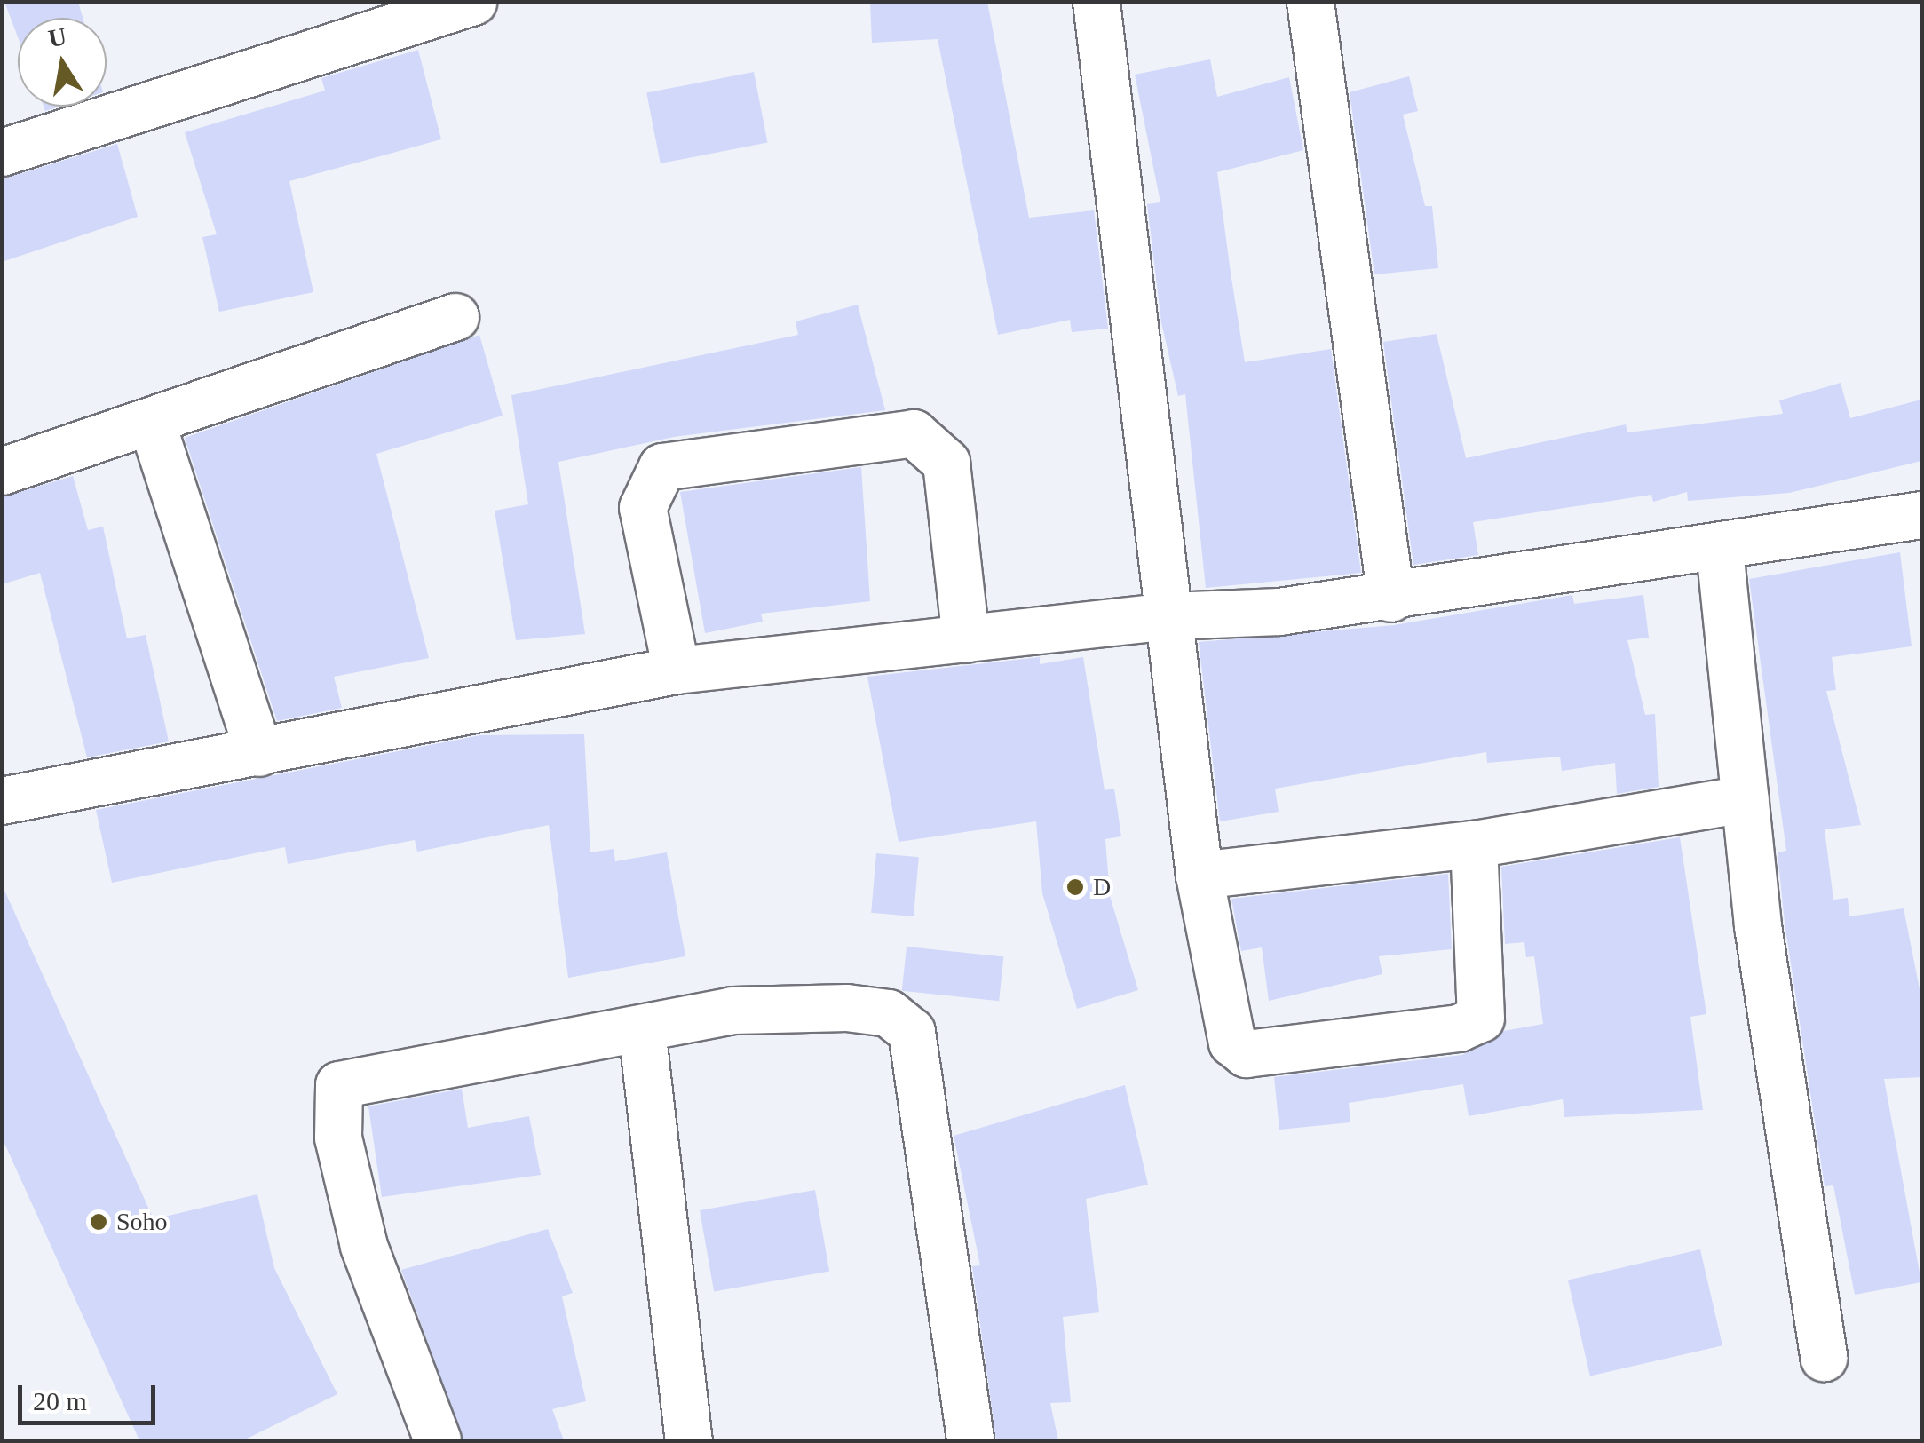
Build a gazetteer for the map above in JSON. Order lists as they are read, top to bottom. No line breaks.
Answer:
{"places":["D","Soho"],"scale_bar":"20 m","north":"top"}
